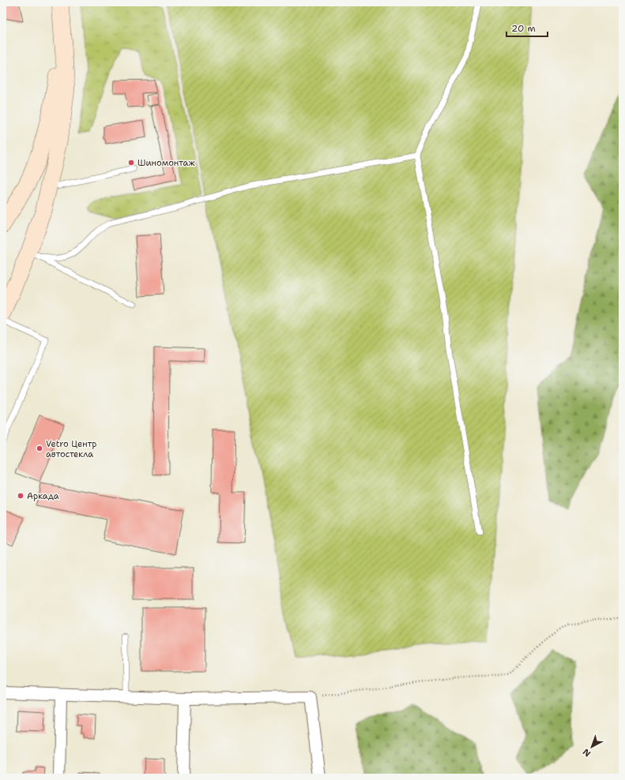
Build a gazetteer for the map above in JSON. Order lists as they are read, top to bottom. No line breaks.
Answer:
{"places":["Шиномонтаж","Vetro Центр автостекла","Аркада"],"scale_bar":"20 m","north":"bottom left"}
